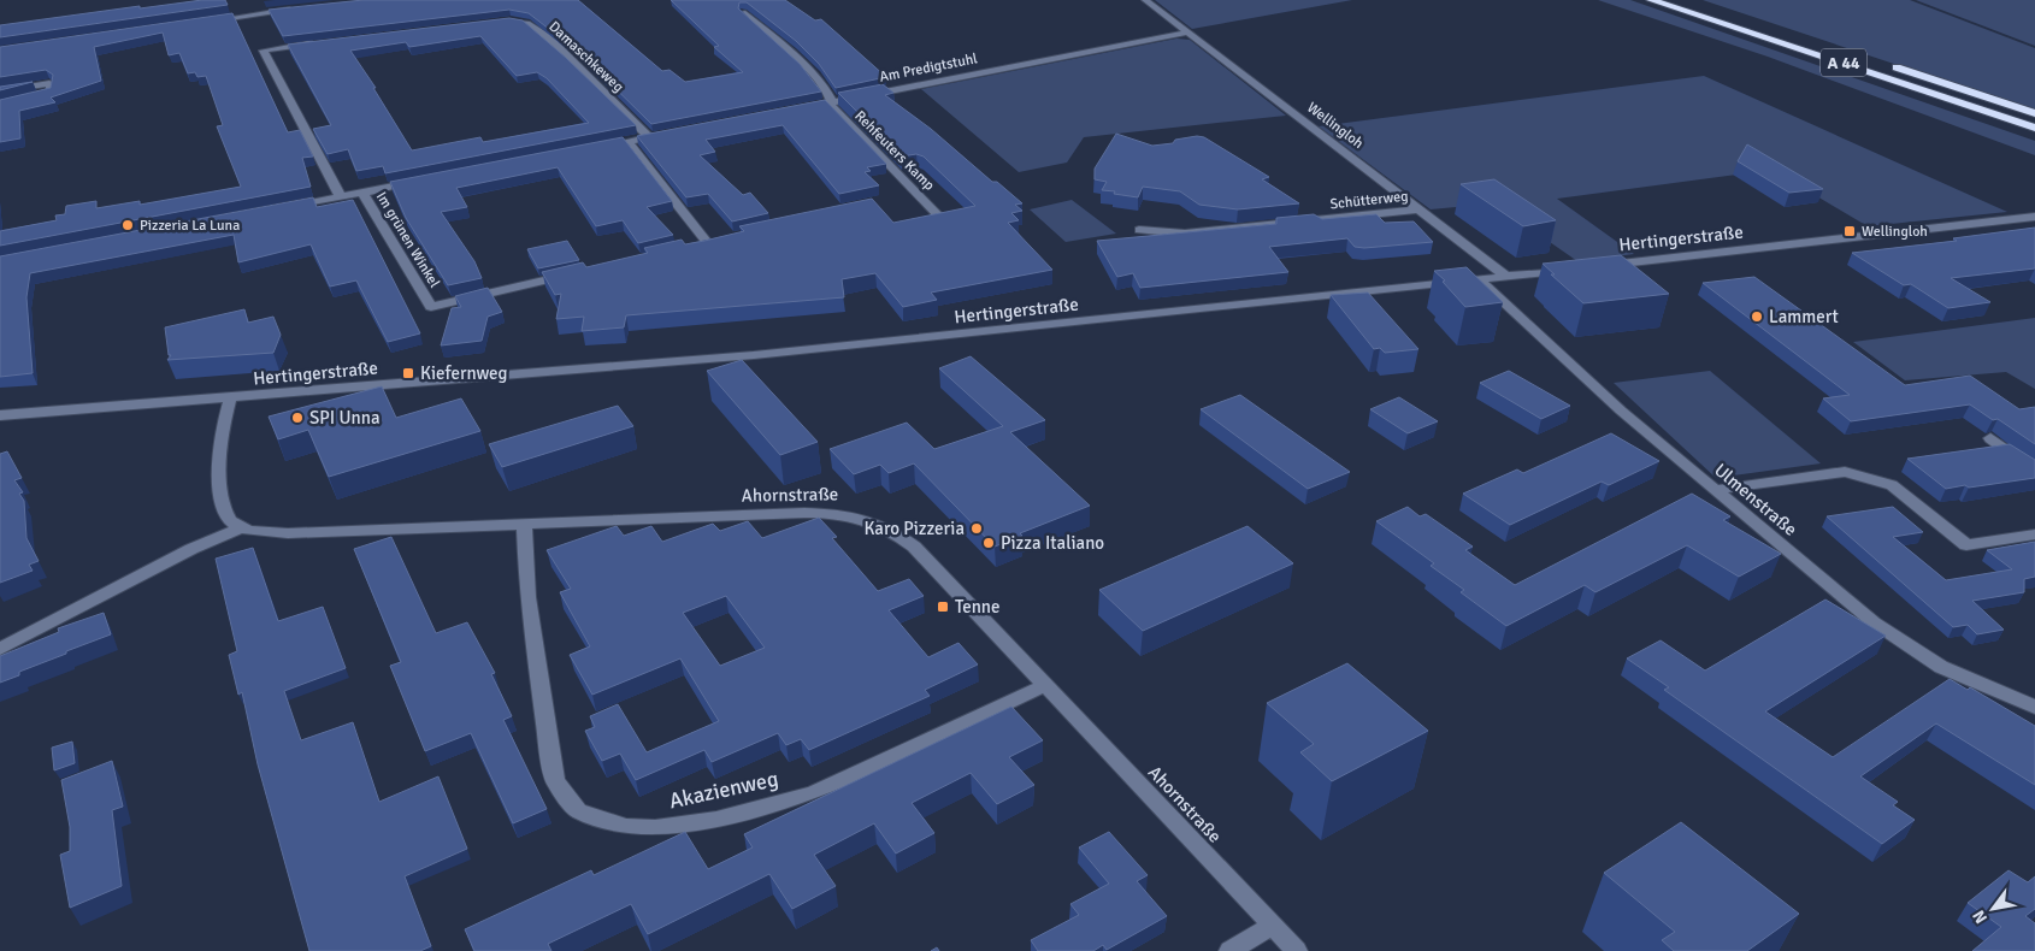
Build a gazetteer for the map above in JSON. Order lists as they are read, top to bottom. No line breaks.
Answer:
{"streets":{"highway":["A 44"],"street":["Damaschkeweg","Am Predigtstuhl","Wellingloh","Rehfeuters Kamp","Schütterweg","Hertingerstraße","Im grünen Winkel","Ahornstraße","Ulmenstraße","Akazienweg"]},"crossings":[["Am Predigtstuhl","Wellingloh"],["Am Predigtstuhl","Rehfeuters Kamp"],["Wellingloh","Schütterweg"],["Wellingloh","Hertingerstraße"],["Hertingerstraße","Ulmenstraße"],["Ahornstraße","Akazienweg"]],"places":{"other":["Pizzeria La Luna","Lammert","SPI Unna","Karo Pizzeria","Pizza Italiano"],"transit":["Wellingloh","Kiefernweg","Tenne"]},"north":"bottom left"}
